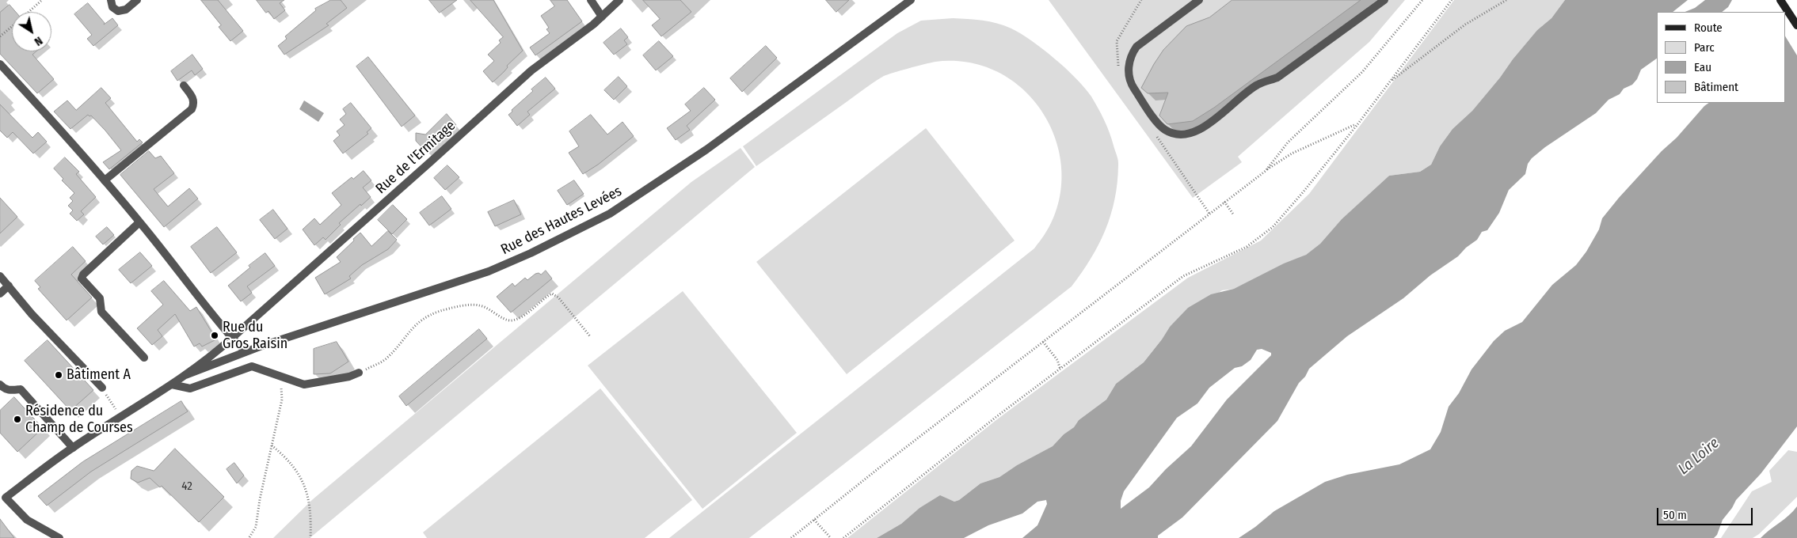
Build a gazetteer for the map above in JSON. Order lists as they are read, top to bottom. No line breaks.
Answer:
{"streets":{"street":["Rue de l'Ermitage","Rue des Hautes Levées"]},"crossings":[["Rue de l'Ermitage","Rue des Hautes Levées"]],"water":["La Loire"],"places":["Rue du Gros Raisin","Bâtiment A","Résidence du Champ de Courses"],"house_numbers":["42"],"legend":["Route","Parc","Eau","Bâtiment"],"scale_bar":"50 m","north":"bottom right"}
